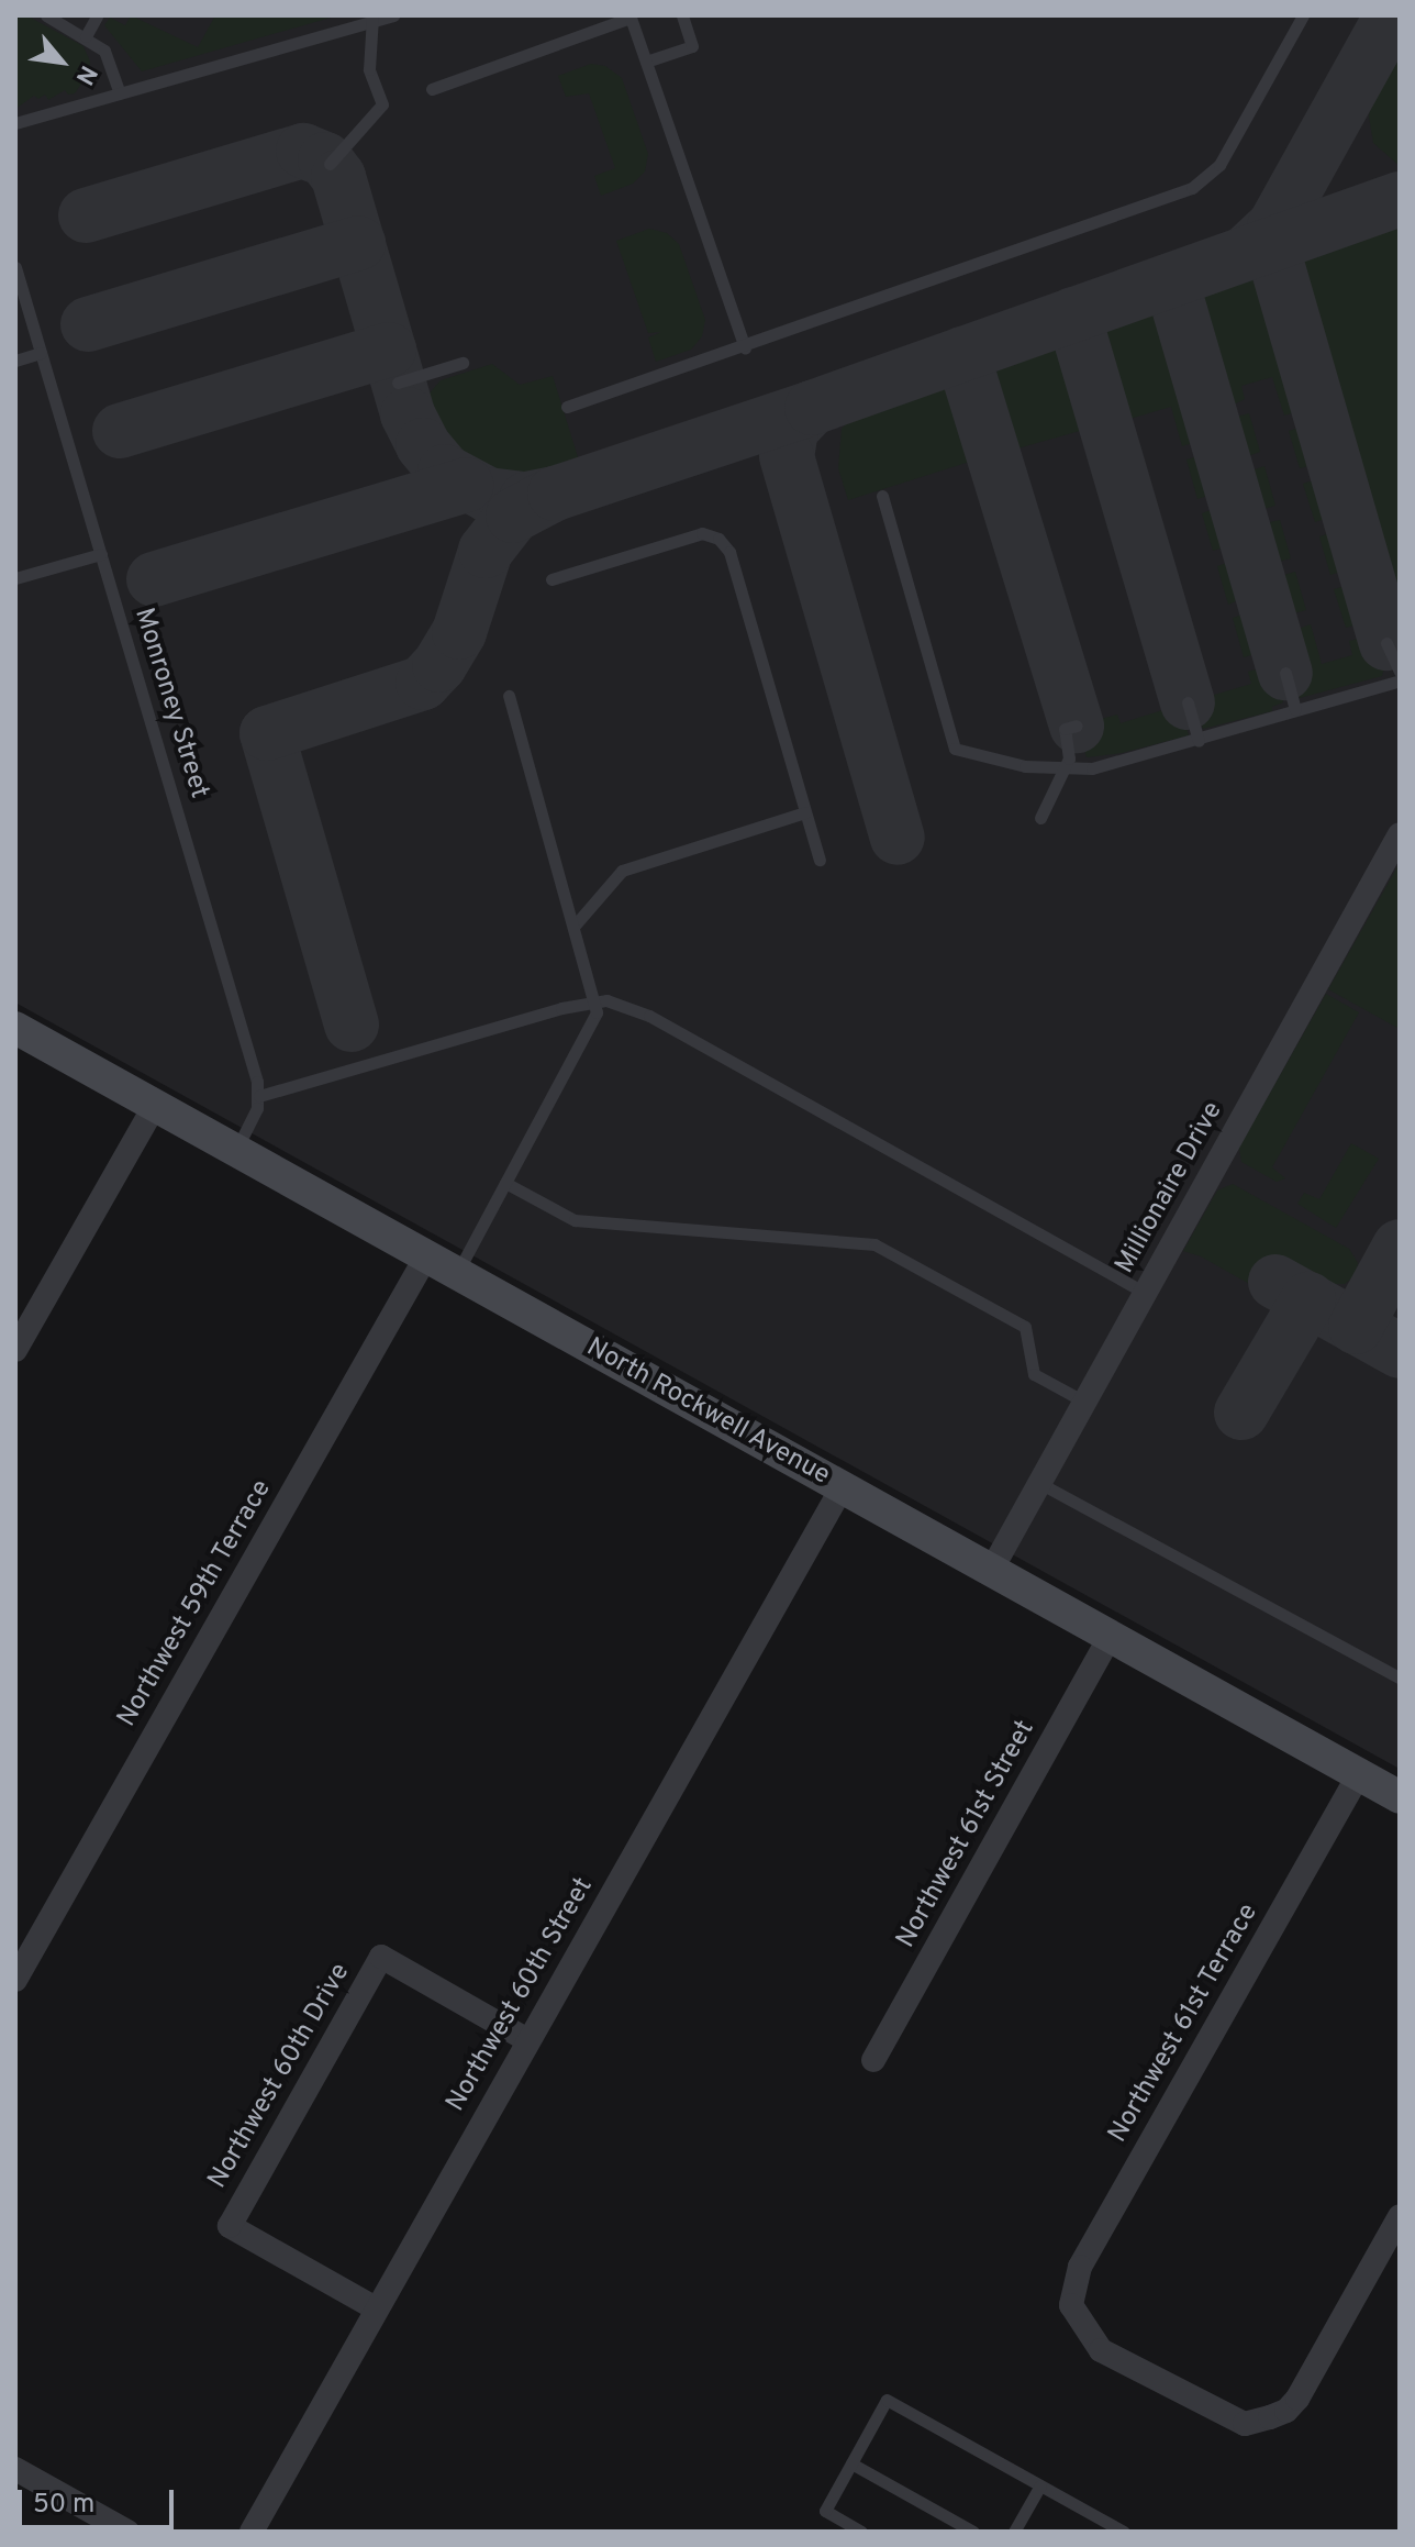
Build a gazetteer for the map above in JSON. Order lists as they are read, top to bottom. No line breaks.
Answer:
{"streets":{"main road":["North Rockwell Avenue"],"street":["Millionaire Drive","Northwest 59th Terrace","Northwest 61st Street","Northwest 60th Street","Northwest 61st Terrace","Northwest 60th Drive"],"lane":["Monroney Street"]},"crossings":[["Millionaire Drive","North Rockwell Avenue"],["North Rockwell Avenue","Northwest 59th Terrace"],["North Rockwell Avenue","Northwest 61st Street"],["North Rockwell Avenue","Northwest 60th Street"],["North Rockwell Avenue","Northwest 61st Terrace"],["Northwest 60th Street","Northwest 60th Drive"]],"scale_bar":"50 m","north":"bottom right"}
